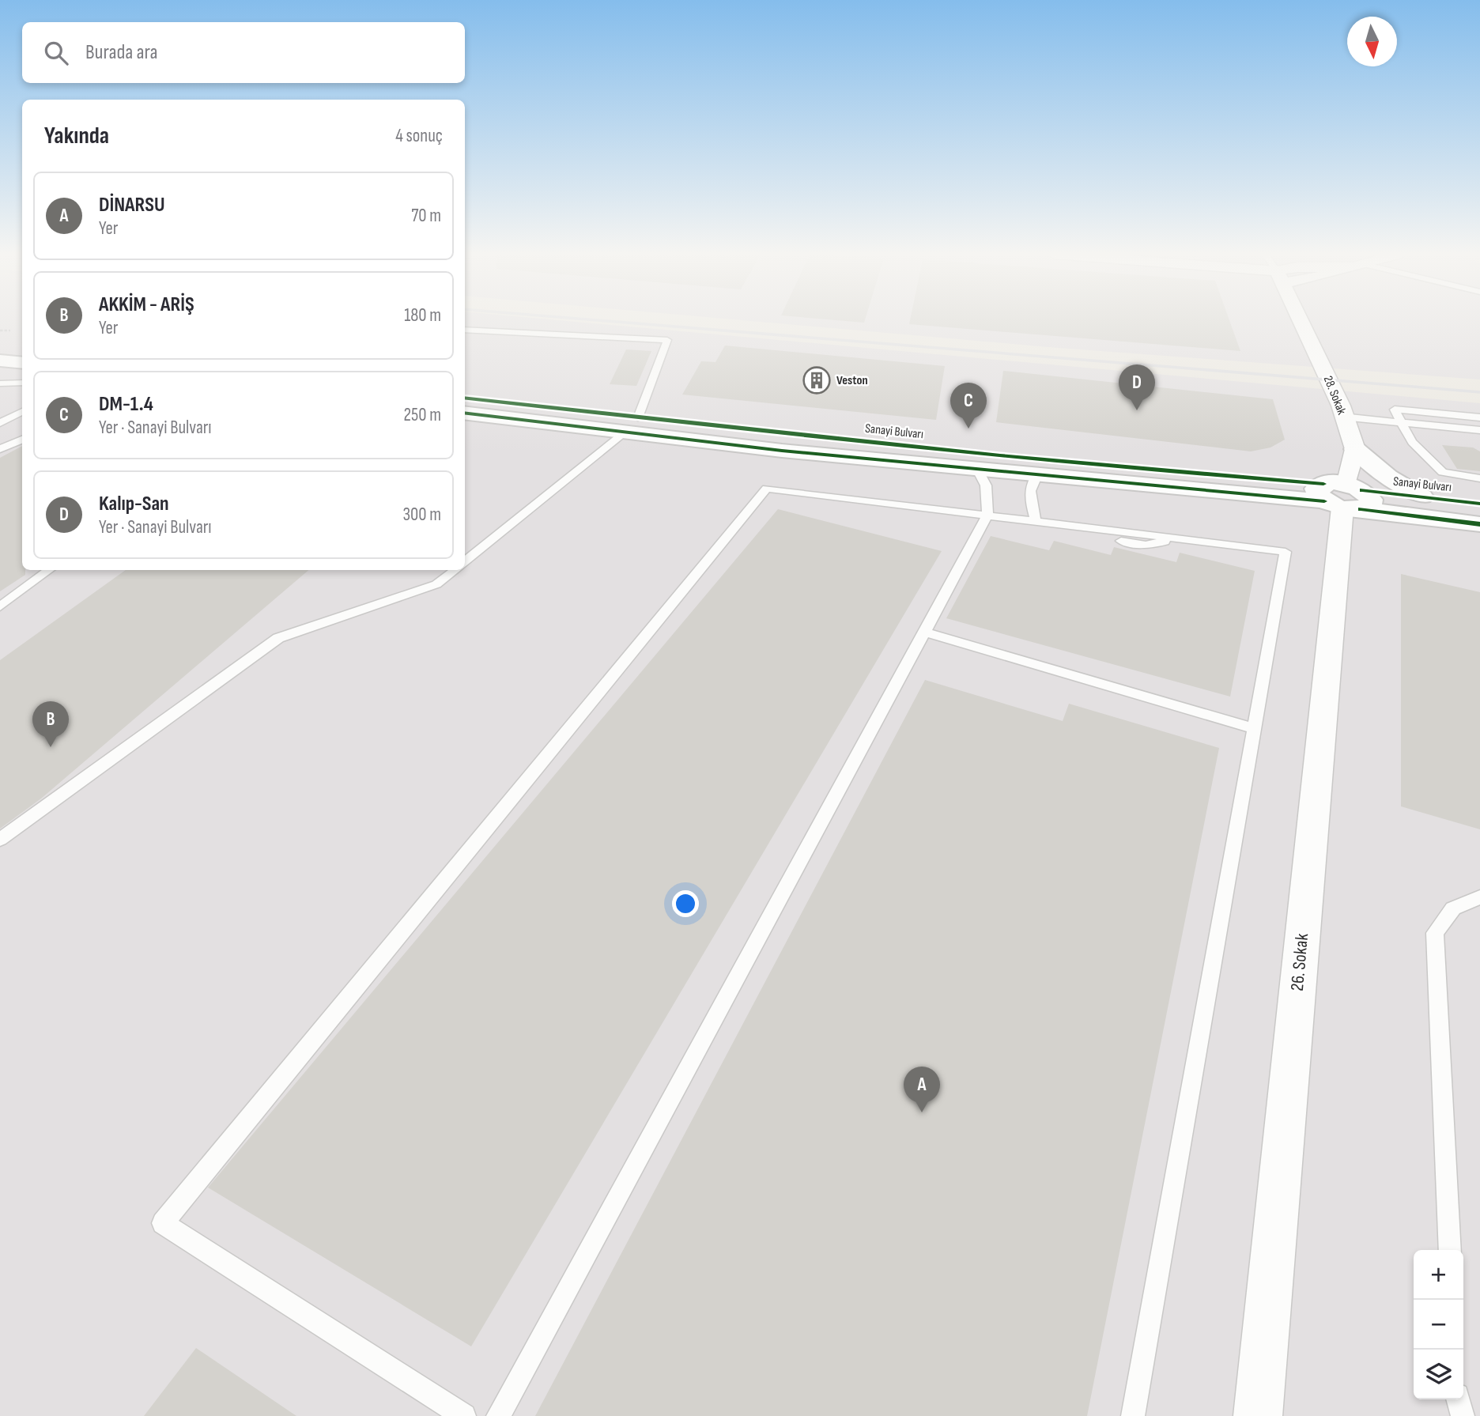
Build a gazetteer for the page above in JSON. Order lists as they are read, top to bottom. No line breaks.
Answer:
{"streets":{"main road":["Sanayi Bulvarı"],"street":["28. Sokak","26. Sokak"]},"crossings":[["Sanayi Bulvarı","26. Sokak"]],"places":{"building":["Veston"]},"north":"bottom","page":{"search":"Burada ara","heading":["Yakında","4 sonuç"],"list":[{"mark":"A","name":"DİNARSU","note":"Yer","value":"70 m"},{"mark":"B","name":"AKKİM - ARİŞ","note":"Yer","value":"180 m"},{"mark":"C","name":"DM-1.4","note":"Yer · Sanayi Bulvarı","value":"250 m"},{"mark":"D","name":"Kalıp-San","note":"Yer · Sanayi Bulvarı","value":"300 m"}],"pins":["D","C","B","A"],"map_buttons":["+","−"]}}
